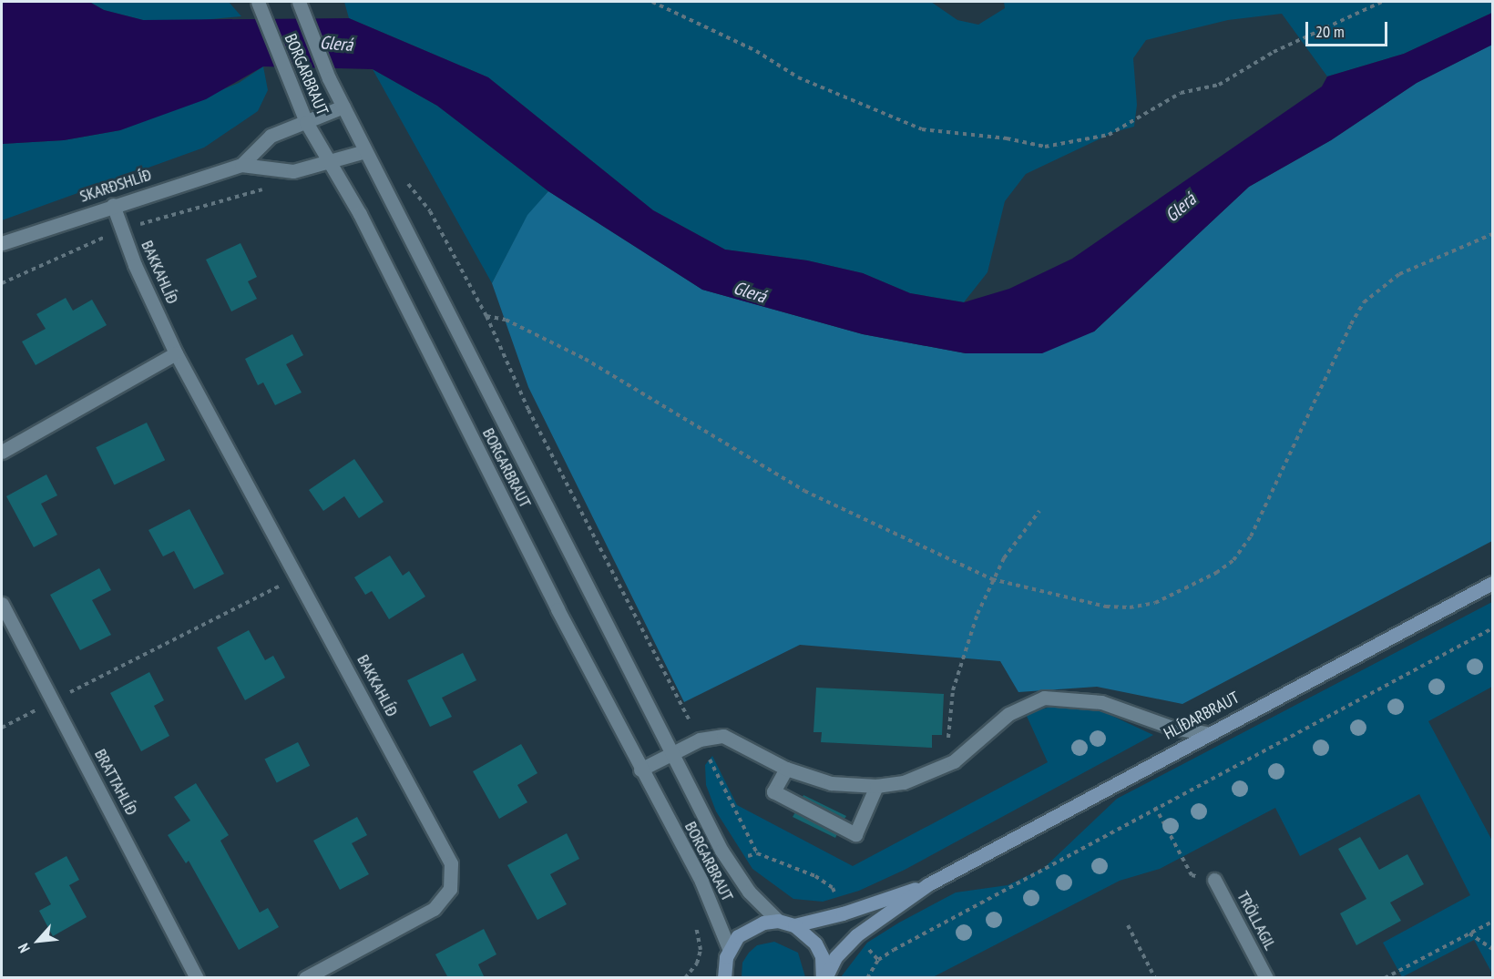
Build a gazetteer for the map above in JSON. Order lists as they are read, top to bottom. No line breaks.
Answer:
{"streets":{"main road":["HLÍÐARBRAUT"],"street":["BORGARBRAUT","SKARÐSHLÍÐ","BAKKAHLÍÐ","BRATTAHLÍÐ","TRÖLLAGIL"]},"crossings":[["BORGARBRAUT","SKARÐSHLÍÐ"],["SKARÐSHLÍÐ","BAKKAHLÍÐ"]],"water":["Glerá"],"scale_bar":"20 m","north":"bottom left"}
